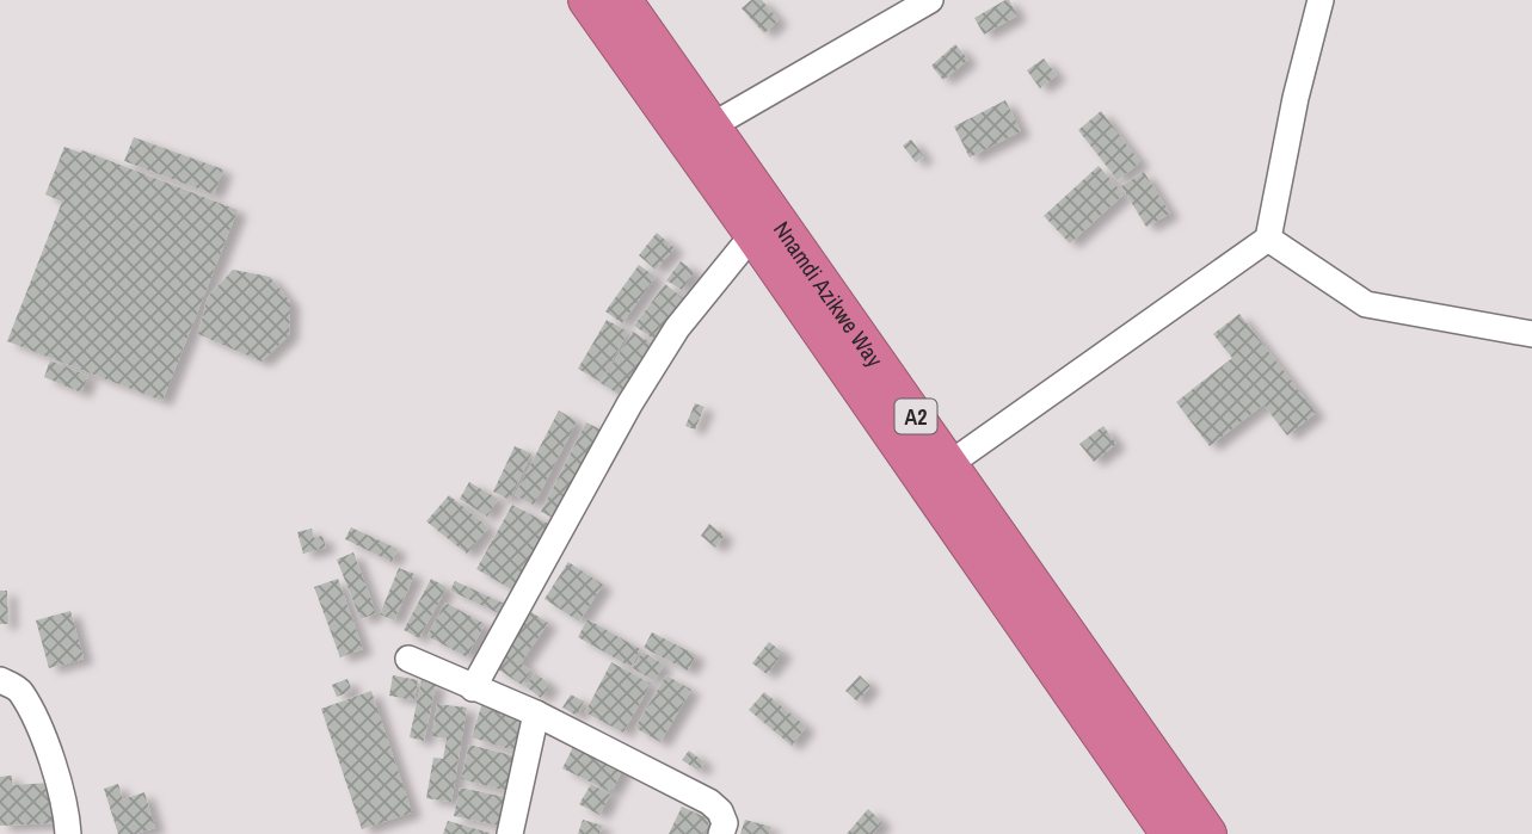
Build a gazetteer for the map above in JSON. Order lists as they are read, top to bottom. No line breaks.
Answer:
{"streets":{"highway":["Nnamdi Azikwe Way","A2"]}}
